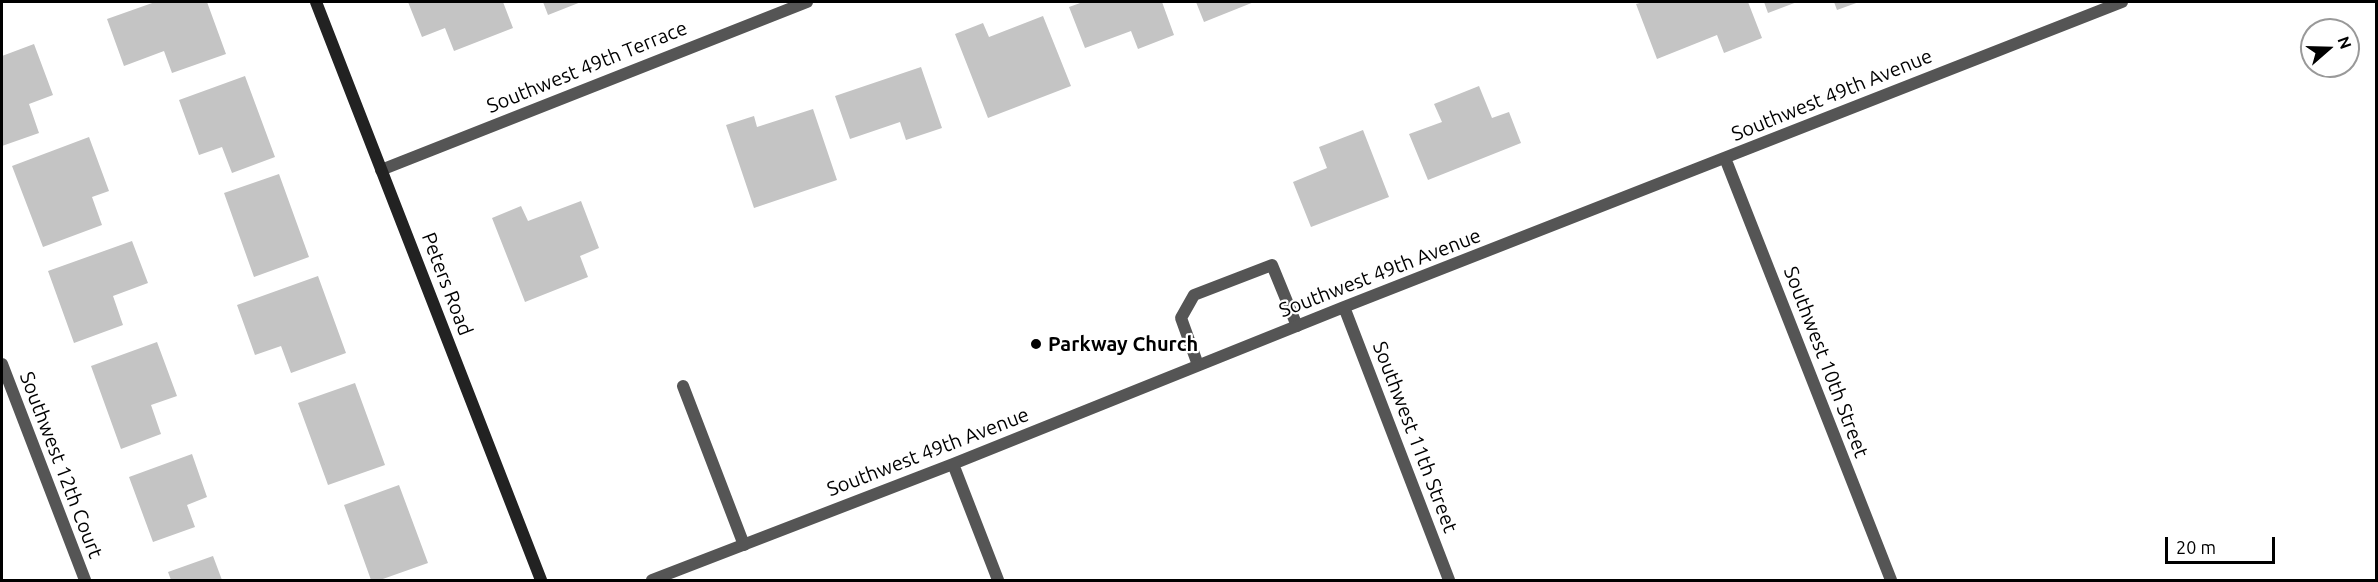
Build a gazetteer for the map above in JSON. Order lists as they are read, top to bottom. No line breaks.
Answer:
{"streets":{"main road":["Peters Road"],"street":["Southwest 49th Terrace","Southwest 49th Avenue","Southwest 10th Street","Southwest 11th Street","Southwest 12th Court"]},"crossings":[["Southwest 49th Terrace","Peters Road"],["Southwest 49th Avenue","Southwest 10th Street"],["Southwest 49th Avenue","Southwest 11th Street"]],"places":["Parkway Church"],"scale_bar":"20 m","north":"right"}
